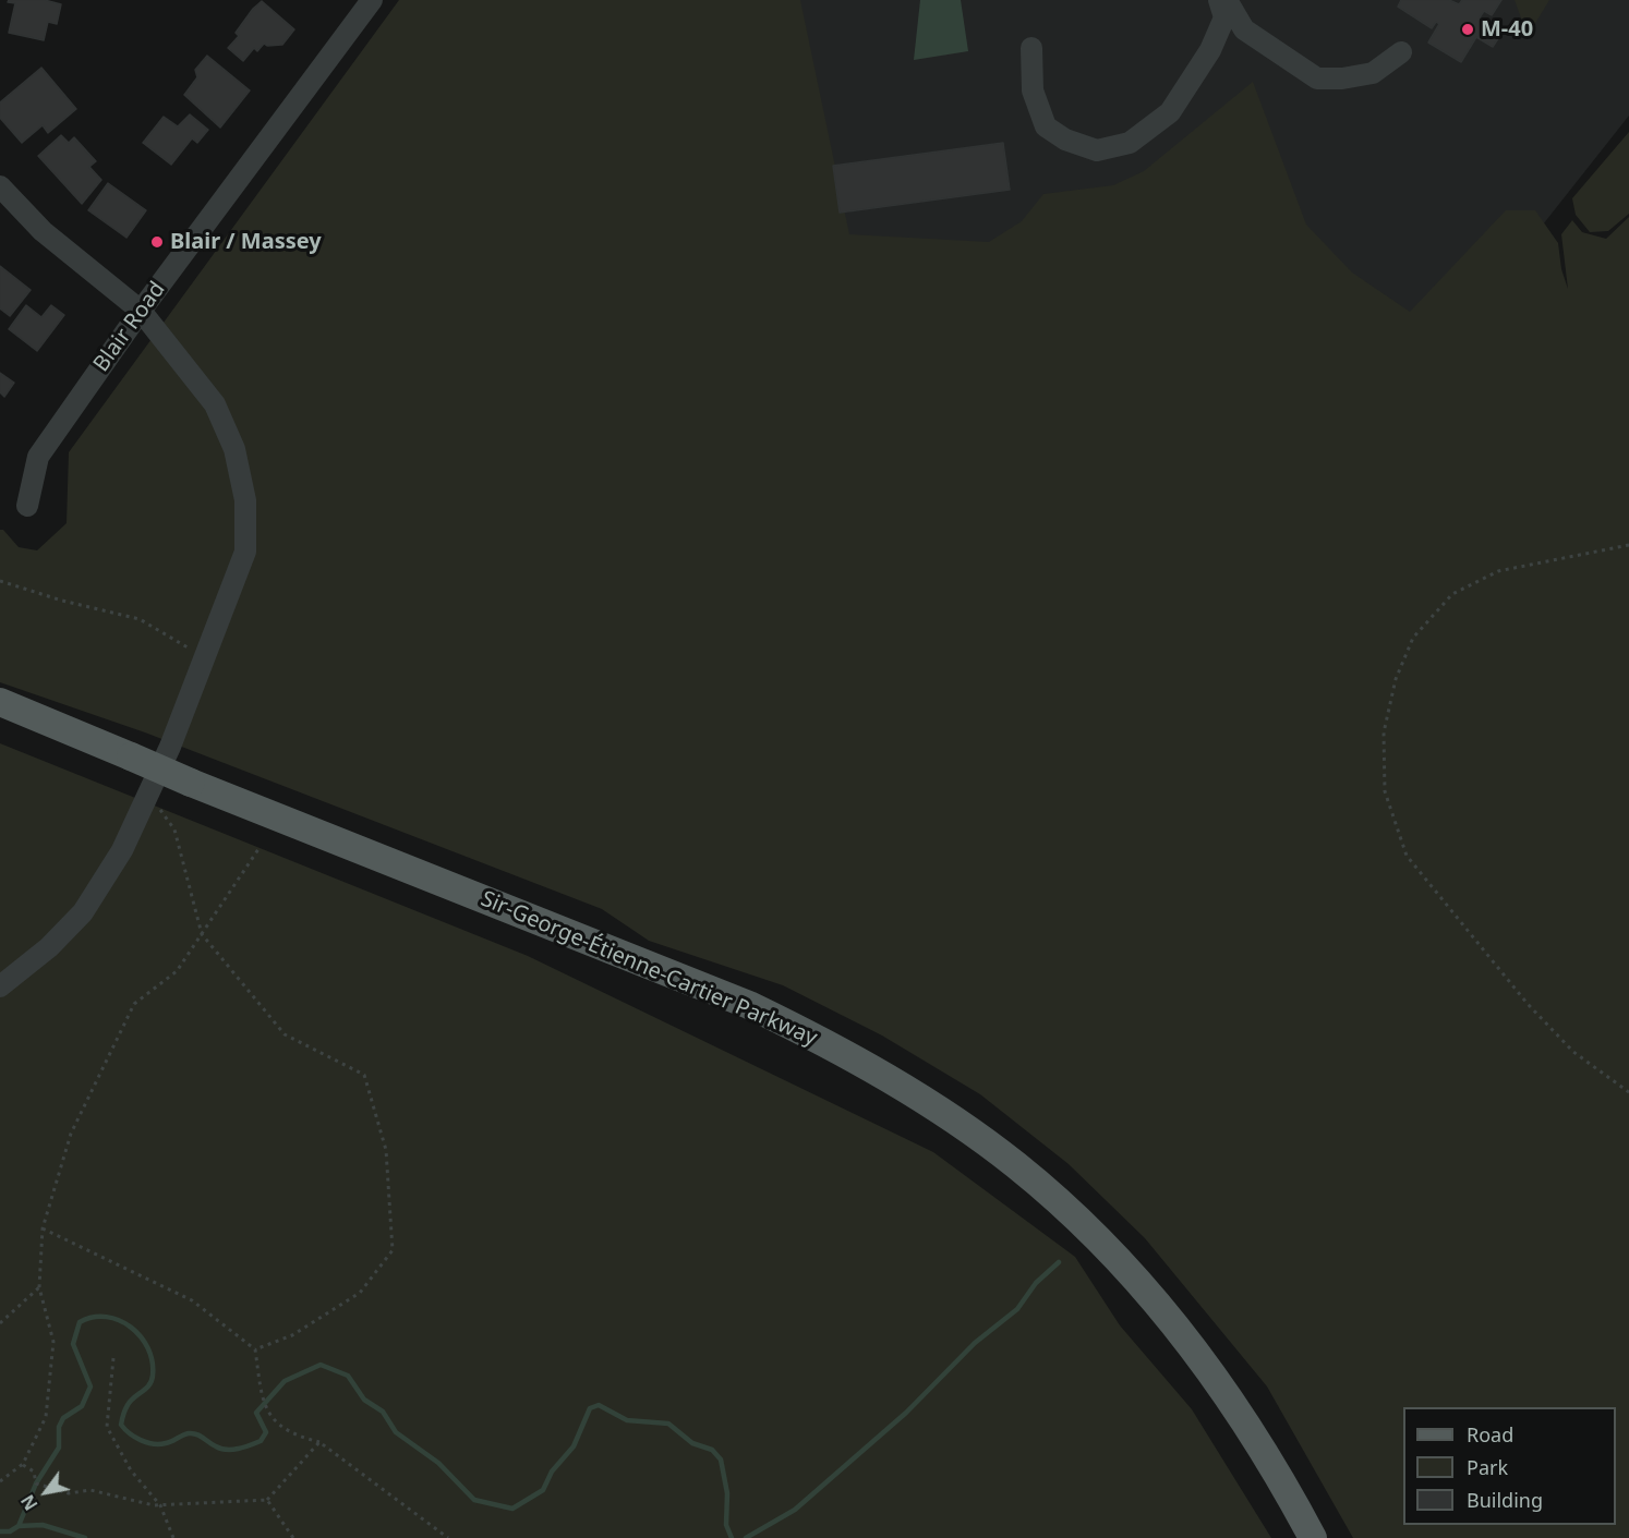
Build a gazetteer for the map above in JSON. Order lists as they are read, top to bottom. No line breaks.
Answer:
{"streets":{"main road":["Sir-George-Étienne-Cartier Parkway"],"street":["Blair Road"]},"places":["M-40","Blair / Massey"],"legend":["Road","Park","Building"],"north":"bottom left"}
